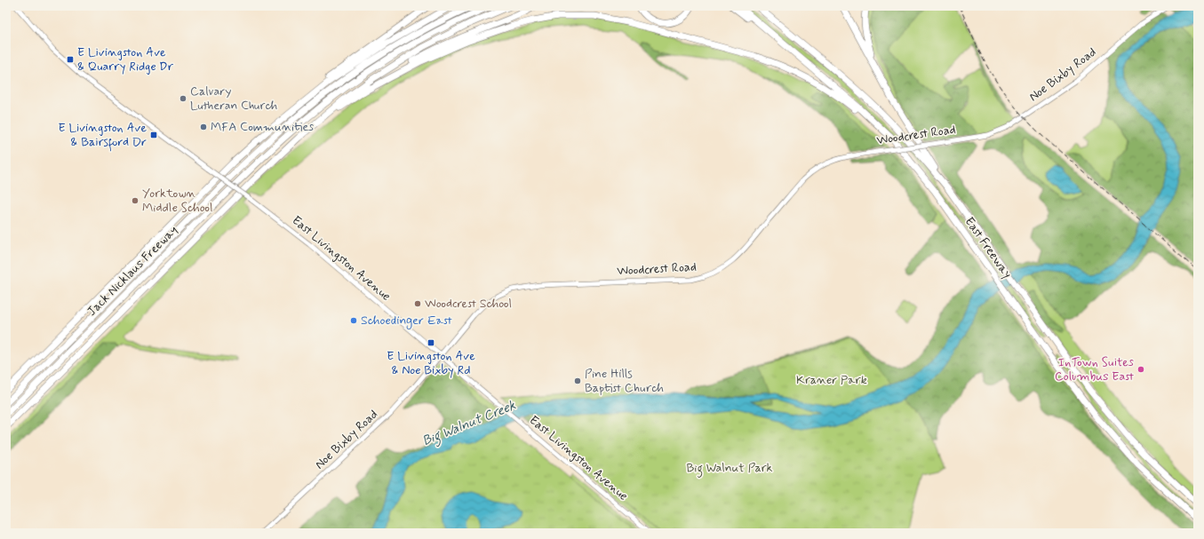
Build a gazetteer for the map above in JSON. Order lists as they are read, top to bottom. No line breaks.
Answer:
{"streets":{"highway":["East Freeway","Jack Nicklaus Freeway"],"street":["Noe Bixby Road","Woodcrest Road","East Livingston Avenue"]},"crossings":[["Noe Bixby Road","Woodcrest Road"],["Noe Bixby Road","East Livingston Avenue"],["Woodcrest Road","East Livingston Avenue"]],"water":["Big Walnut Creek"],"parks":["Kraner Park","Big Walnut Park"],"places":{"transit":["E Livingston Ave & Quarry Ridge Dr","E Livingston Ave & Bairsford Dr","E Livingston Ave & Noe Bixby Rd"],"other":["Calvary Lutheran Church","MFA Communities","Yorktown Middle School","Woodcrest School","Schoedinger East","InTown Suites Columbus East","Pine Hills Baptist Church"]}}
